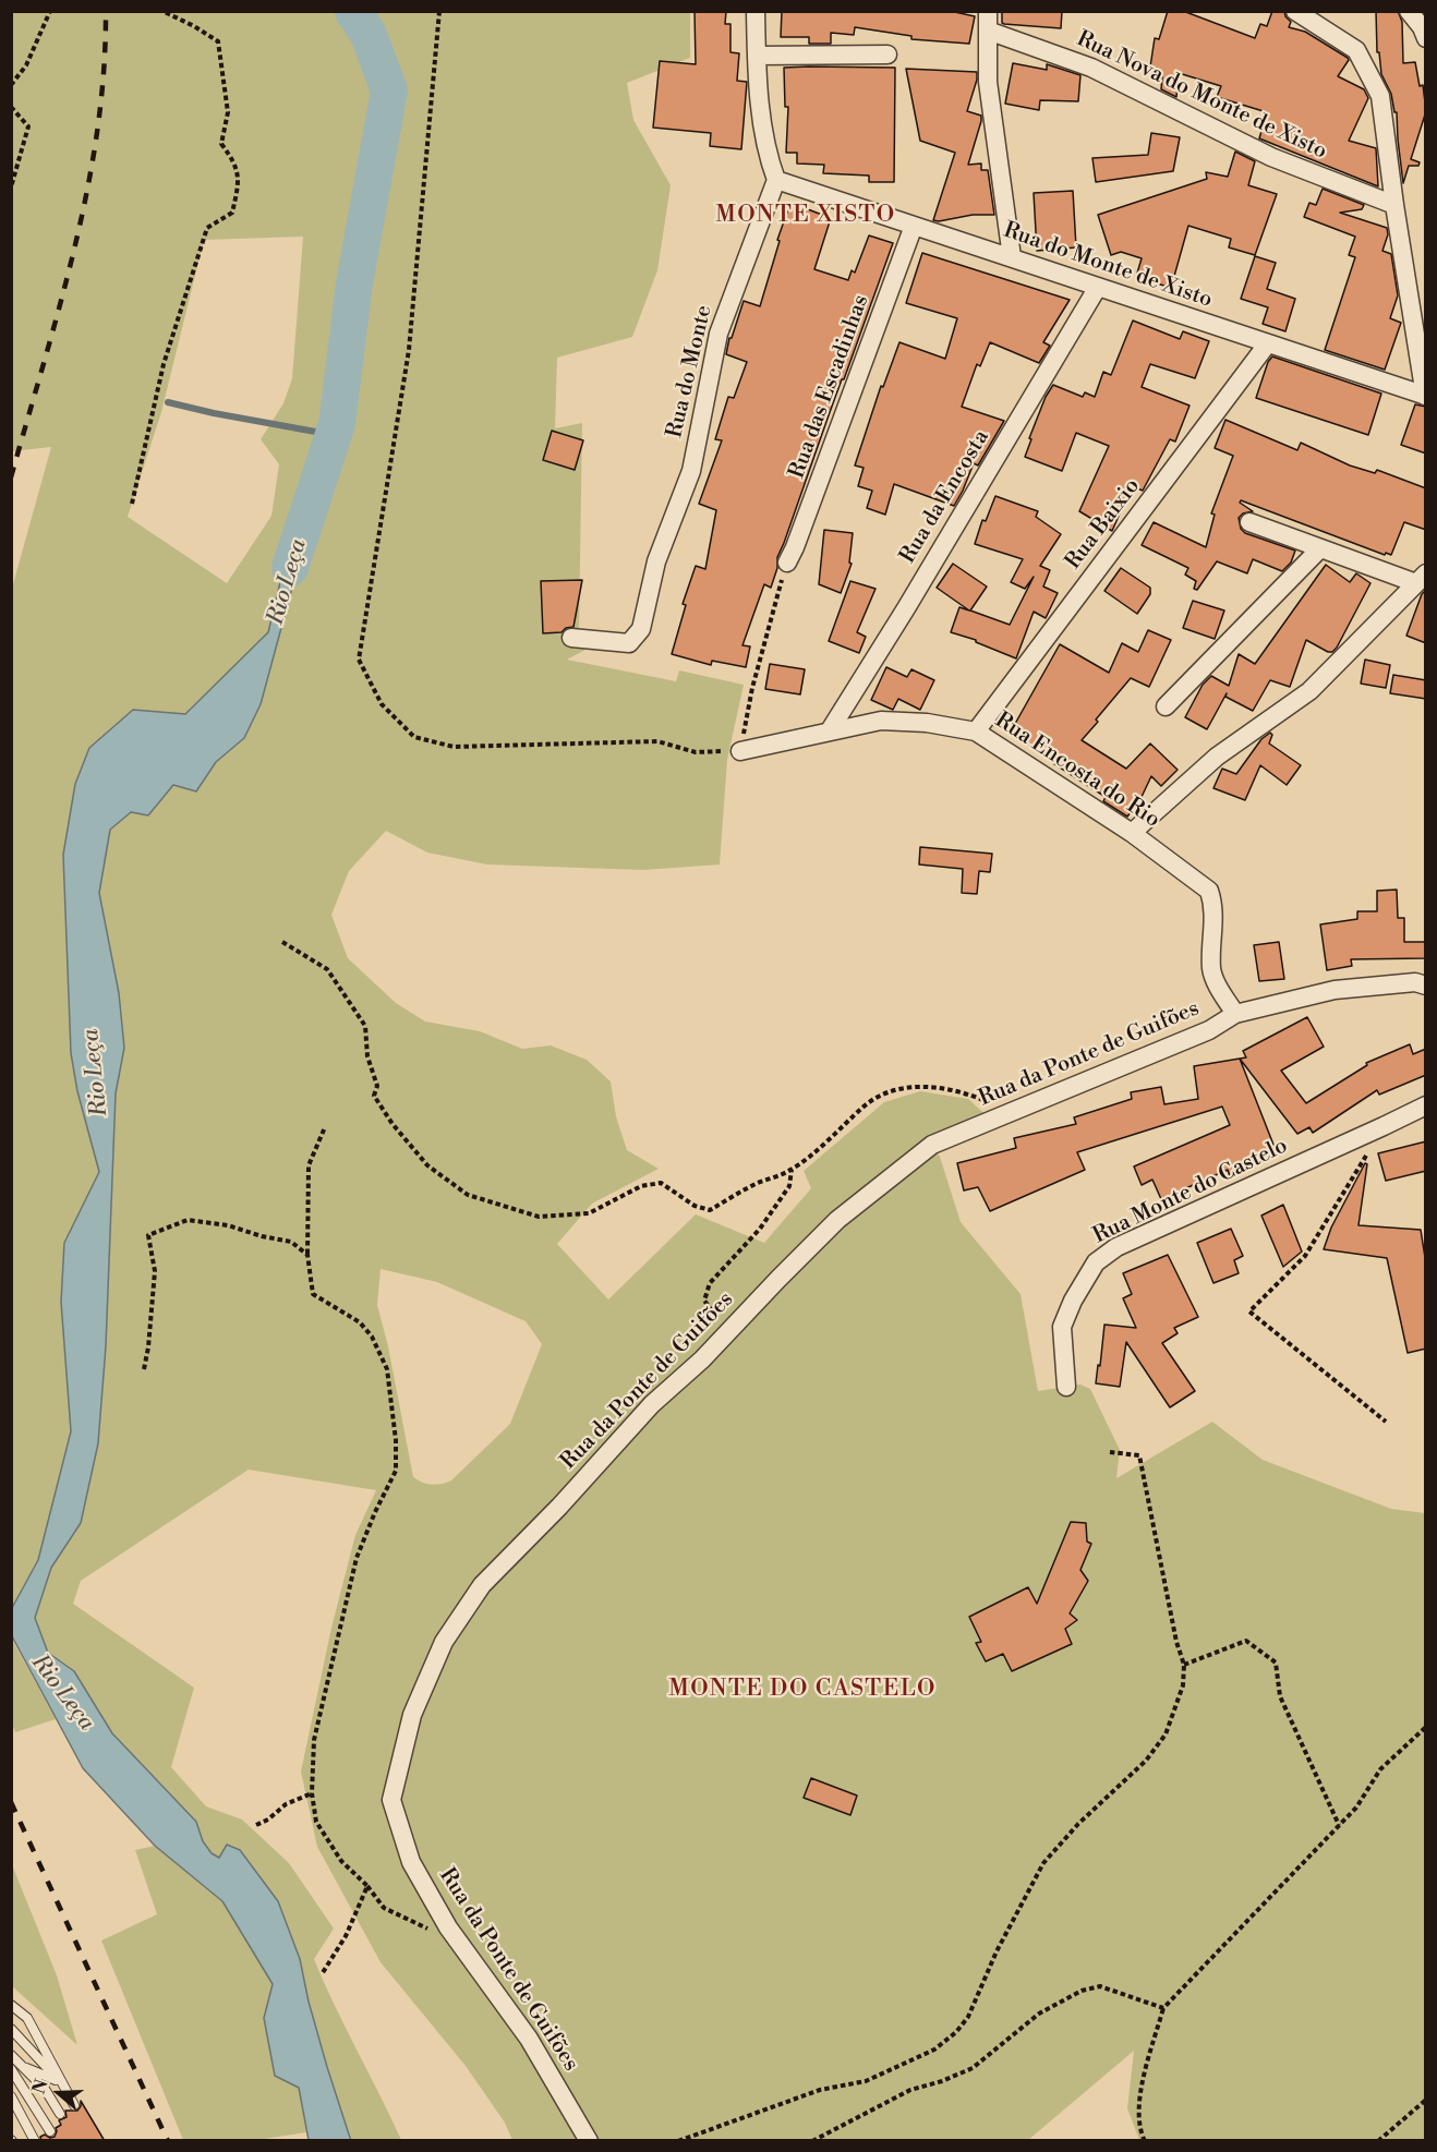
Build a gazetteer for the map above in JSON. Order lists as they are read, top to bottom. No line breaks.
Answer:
{"streets":{"street":["Rua Nova do Monte de Xisto","Rua do Monte de Xisto","Rua do Monte","Rua das Escadinhas","Rua da Encosta","Rua Baixio","Rua Encosta do Rio","Rua da Ponte de Guifões","Rua Monte do Castelo"]},"crossings":[["Rua do Monte de Xisto","Rua do Monte"],["Rua do Monte de Xisto","Rua das Escadinhas"],["Rua do Monte de Xisto","Rua da Encosta"],["Rua do Monte de Xisto","Rua Baixio"],["Rua da Encosta","Rua Encosta do Rio"],["Rua Baixio","Rua Encosta do Rio"],["Rua Encosta do Rio","Rua da Ponte de Guifões"]],"districts":["MONTE XISTO","MONTE DO CASTELO"],"water":["Rio Leça"],"north":"left"}
